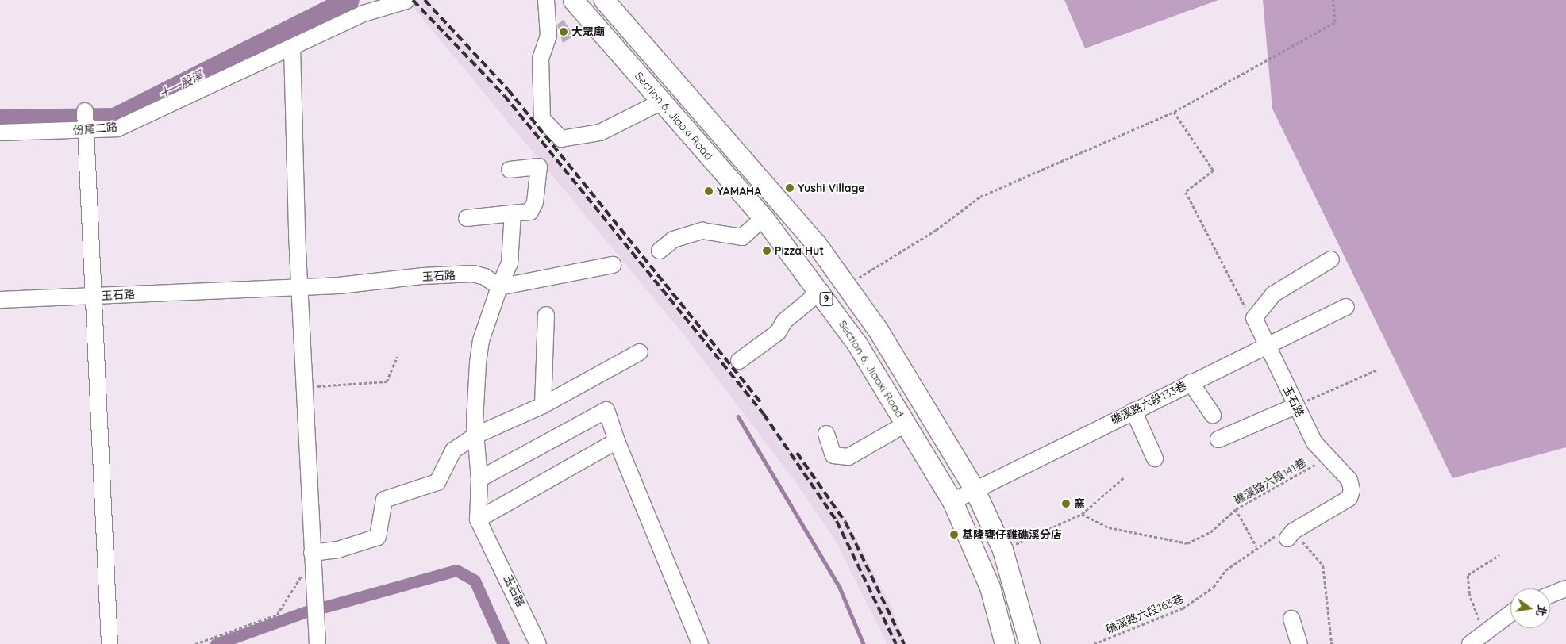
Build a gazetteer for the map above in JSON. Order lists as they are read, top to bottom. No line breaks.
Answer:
{"streets":{"main road":["Section 6, Jiaoxi Road","9"],"street":["份尾二路","玉石路","礁溪路六段133巷"],"path":["礁溪路六段141巷","礁溪路六段163巷"]},"crossings":[["Section 6, Jiaoxi Road","礁溪路六段133巷"],["玉石路","礁溪路六段133巷"],["玉石路","礁溪路六段141巷"],["玉石路","礁溪路六段163巷"],["9","礁溪路六段133巷"]],"water":["十一股溪"],"places":["大眾廟","Yushi Village","YAMAHA","Pizza Hut","窯","基隆甕仔雞礁溪分店"],"north":"right"}
